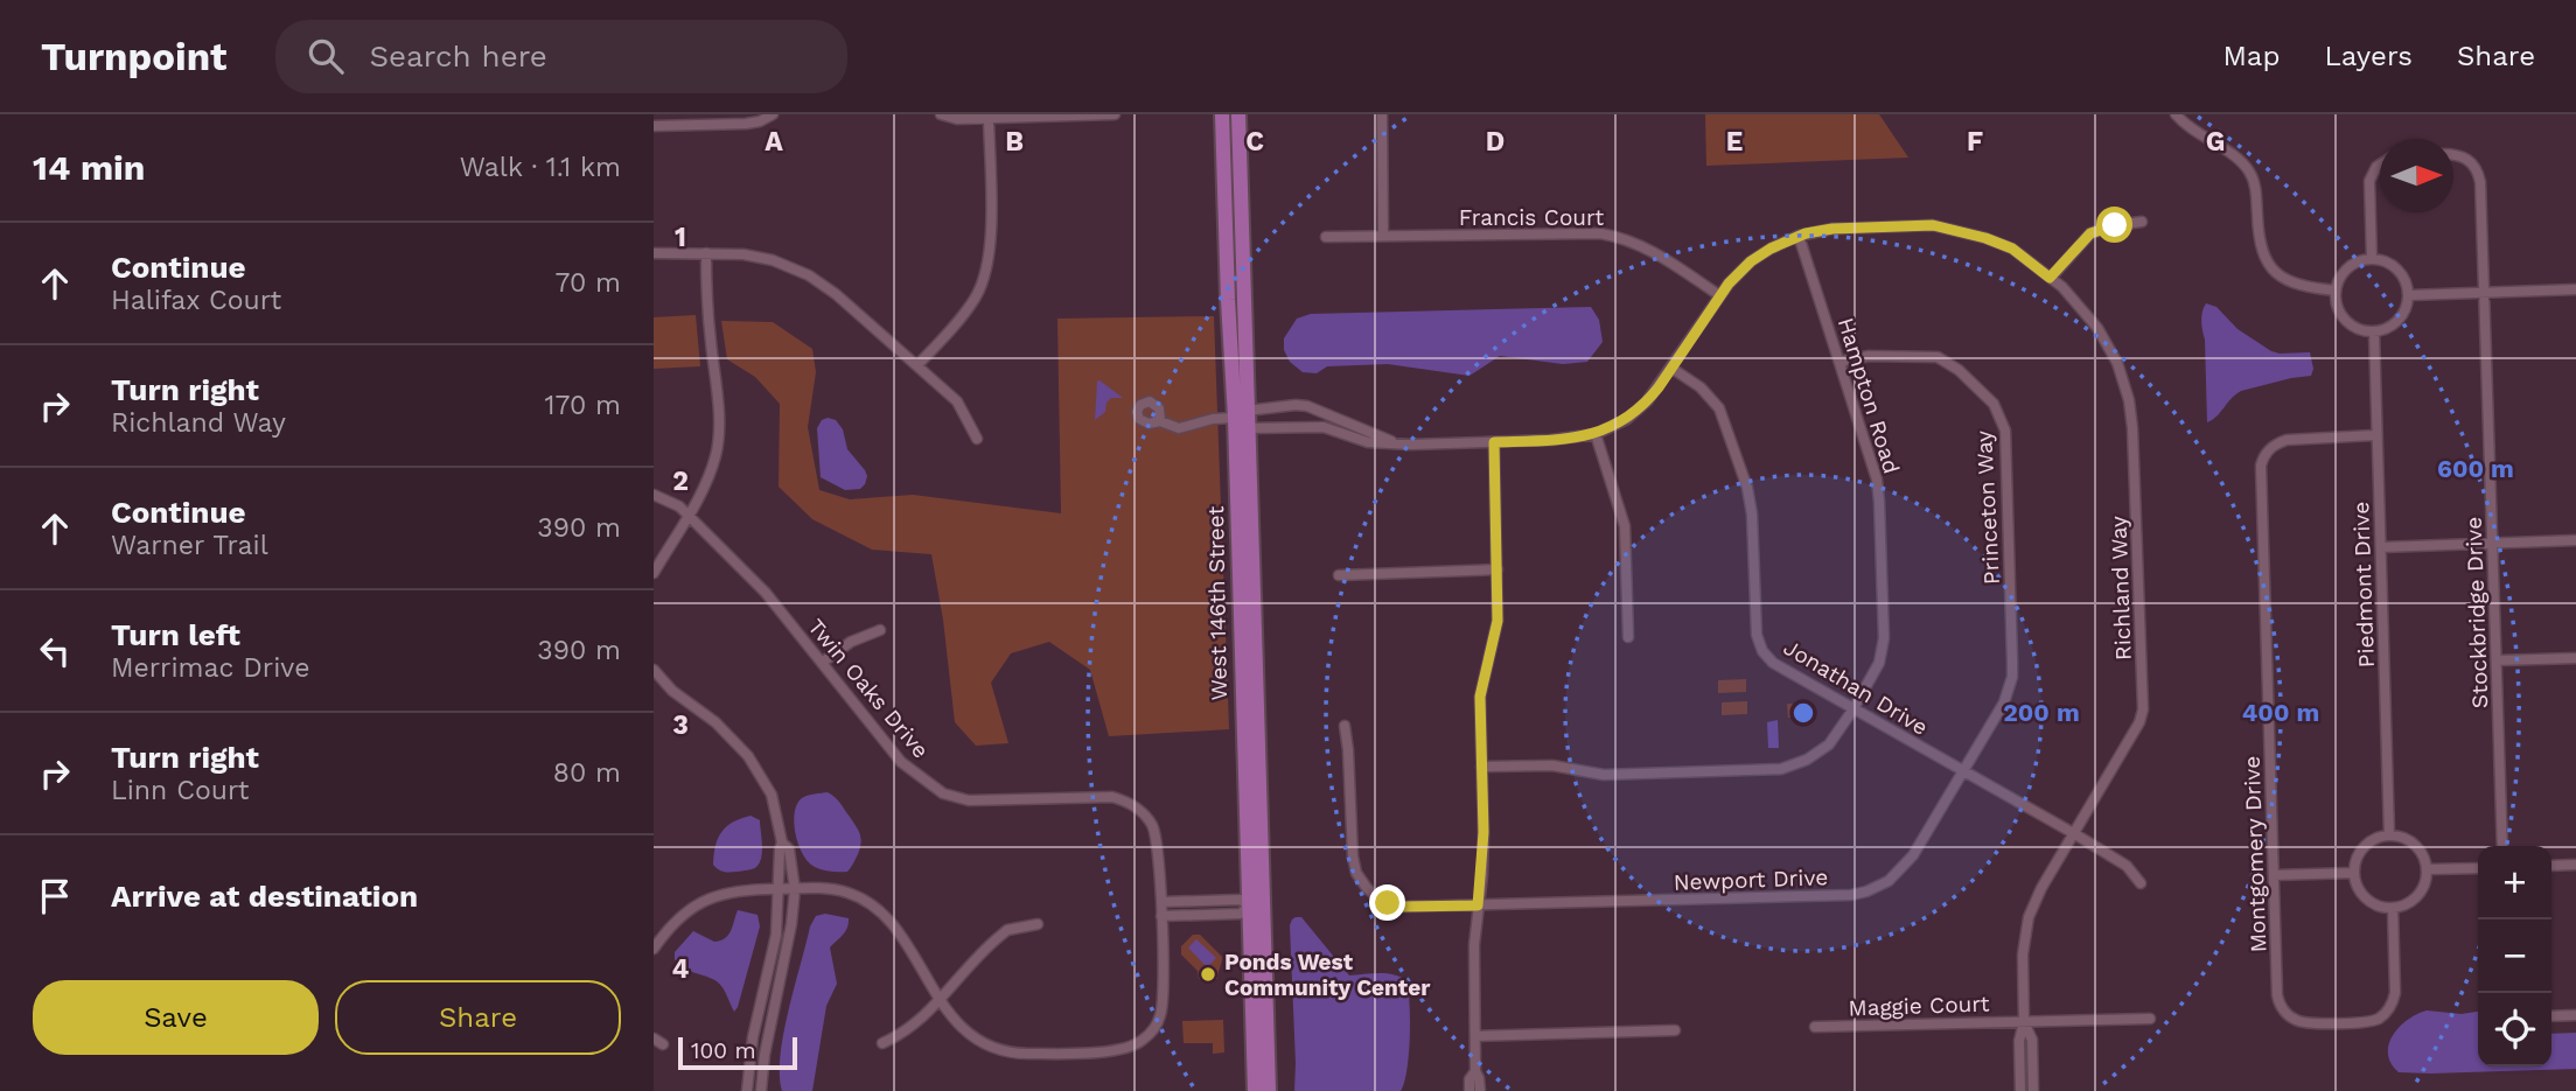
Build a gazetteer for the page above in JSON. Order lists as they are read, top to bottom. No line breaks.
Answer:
{"streets":{"main road":["West 146th Street"],"street":["Francis Court","Hampton Road","Princeton Way","Piedmont Drive","Richland Way","Stockbridge Drive","Jonathan Drive","Twin Oaks Drive","Montgomery Drive","Newport Drive","Maggie Court"]},"crossings":[["Francis Court","Richland Way"],["Hampton Road","Princeton Way"],["Hampton Road","Richland Way"],["Hampton Road","Jonathan Drive"],["Princeton Way","Jonathan Drive"],["Princeton Way","Newport Drive"],["Piedmont Drive","Montgomery Drive"],["Richland Way","Jonathan Drive"],["Richland Way","Maggie Court"],["Jonathan Drive","Newport Drive"]],"places":["Ponds West Community Center"],"scale_bar":"100 m","north":"right","page":{"header":"Turnpoint","search":"Search here","nav":["Map","Layers","Share"],"heading":["14 min","Walk · 1.1 km"],"list":[["Continue","Halifax Court","70 m"],["Turn right","Richland Way","170 m"],["Continue","Warner Trail","390 m"],["Turn left","Merrimac Drive","390 m"],["Turn right","Linn Court","80 m"],"Arrive at destination"],"map_buttons":["+","−"],"buttons":["Save","Share"],"scale":"100 m"},"grid":{"columns":["A","B","C","D","E","F","G"],"rows":["1","2","3","4"]},"rings":["600 m","200 m","400 m"]}
